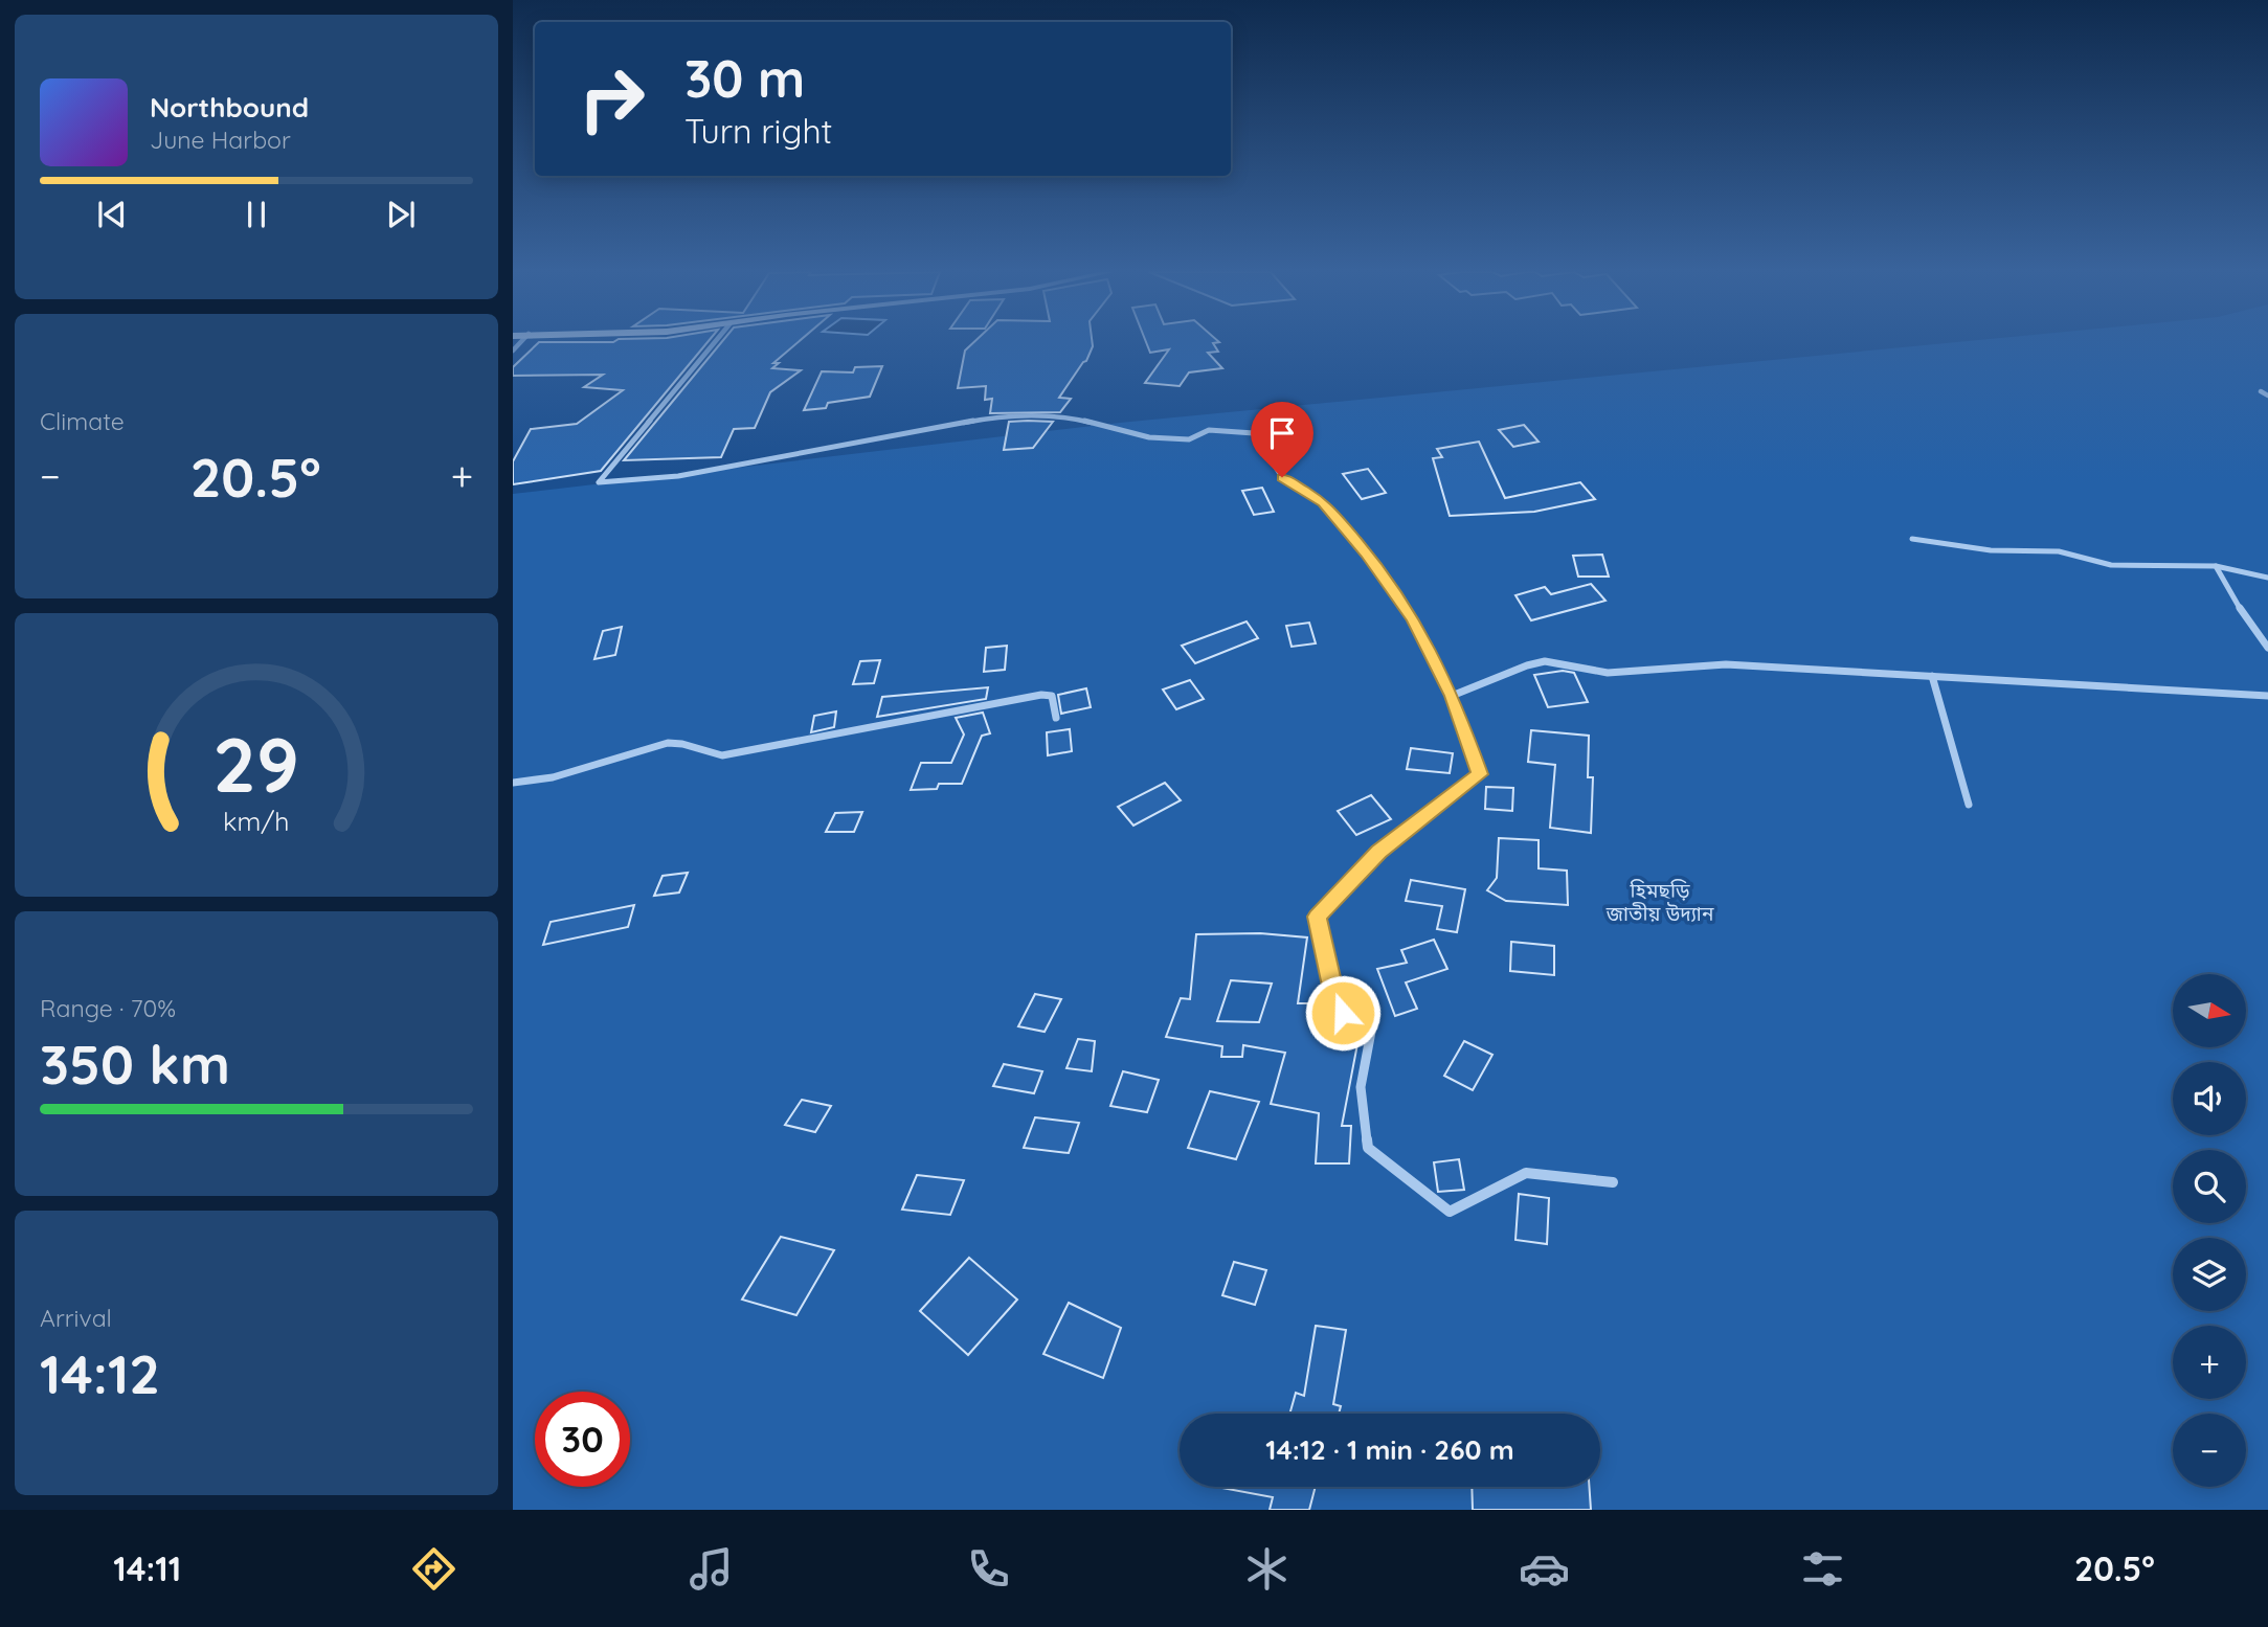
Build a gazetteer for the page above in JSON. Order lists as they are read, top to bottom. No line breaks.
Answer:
{"parks":["হিমছড়ি জাতীয় উদ্যান"],"north":"right","page":{"turn":["30 m","Turn right"],"song":["Northbound","June Harbor"],"tile":["Climate",["Range · 70%","350 km"],["Arrival","14:12"]],"heat":["−","20.5°","+"],"map_buttons":["+","−"],"limit":"30","trip":"14:12 · 1 min · 260 m","tabs":["14:11","20.5°"],"gauge":["29","km/h"]}}
